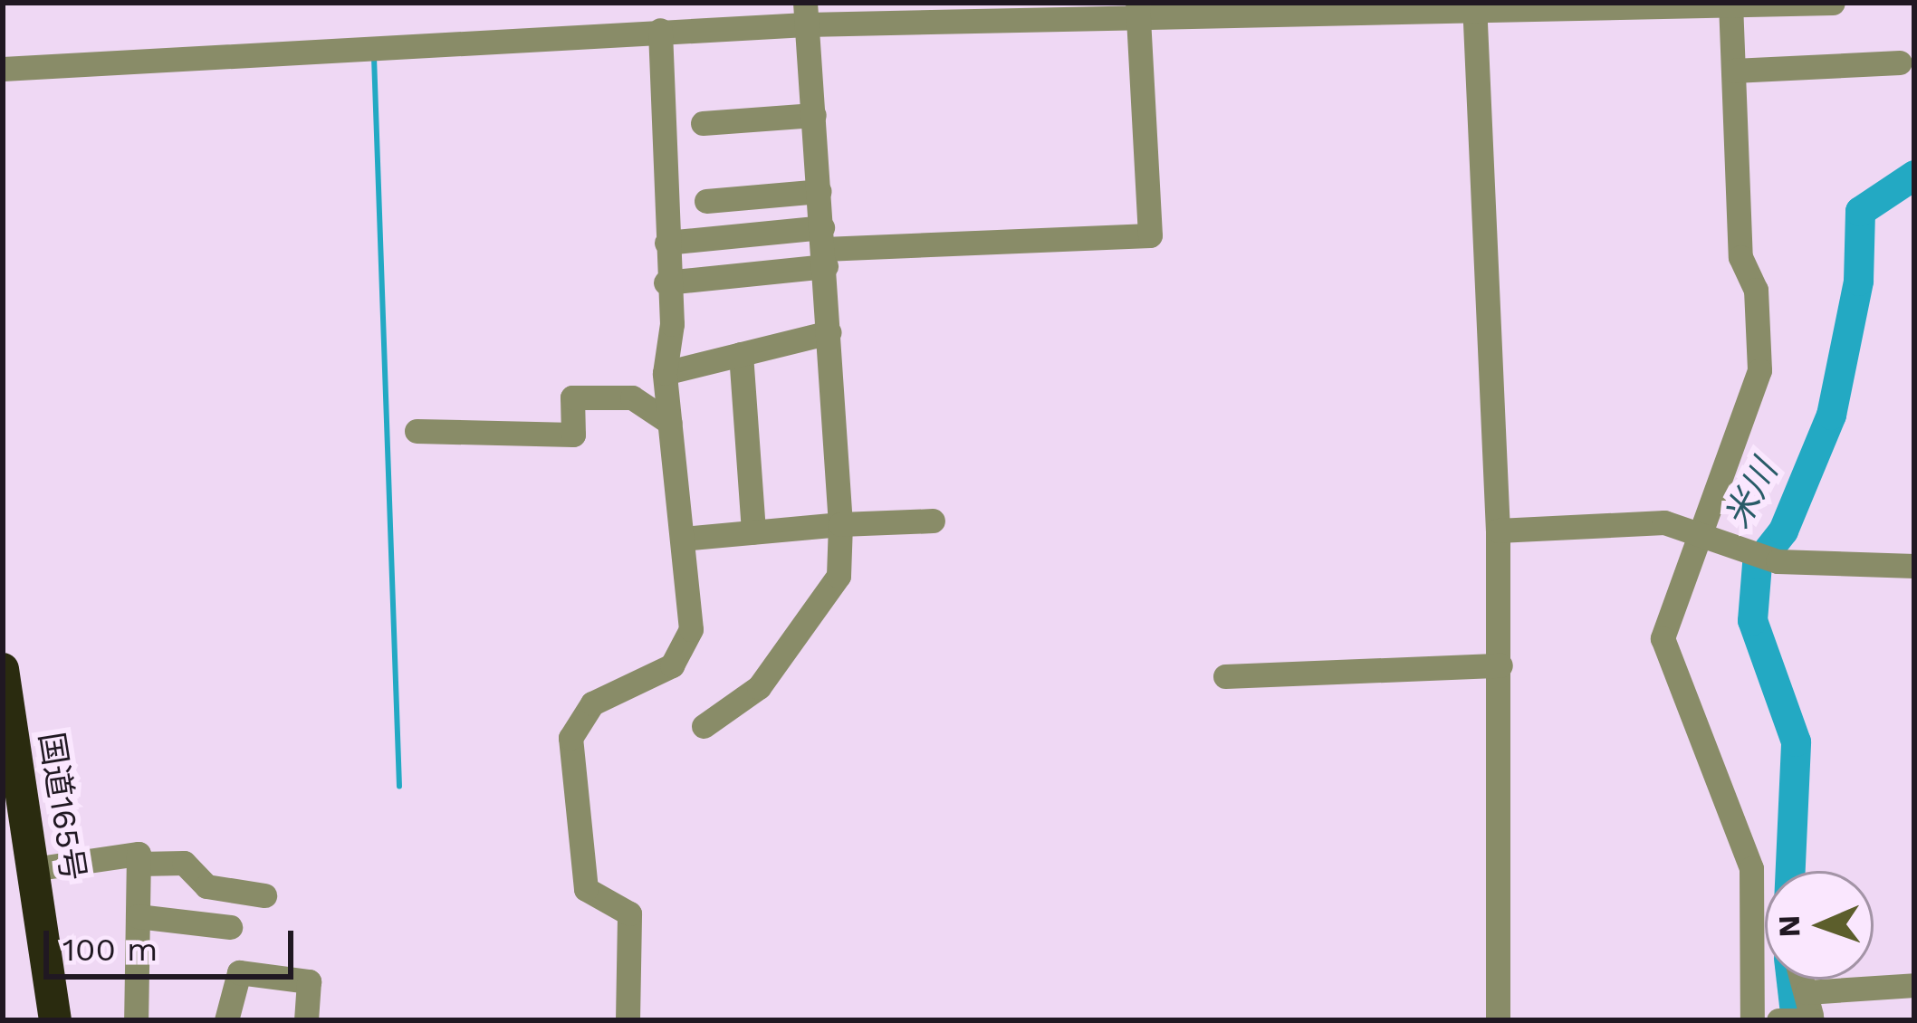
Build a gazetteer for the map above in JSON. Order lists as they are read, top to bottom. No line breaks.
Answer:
{"streets":{"highway":["国道165号"]},"water":["米川"],"scale_bar":"100 m","north":"left"}
